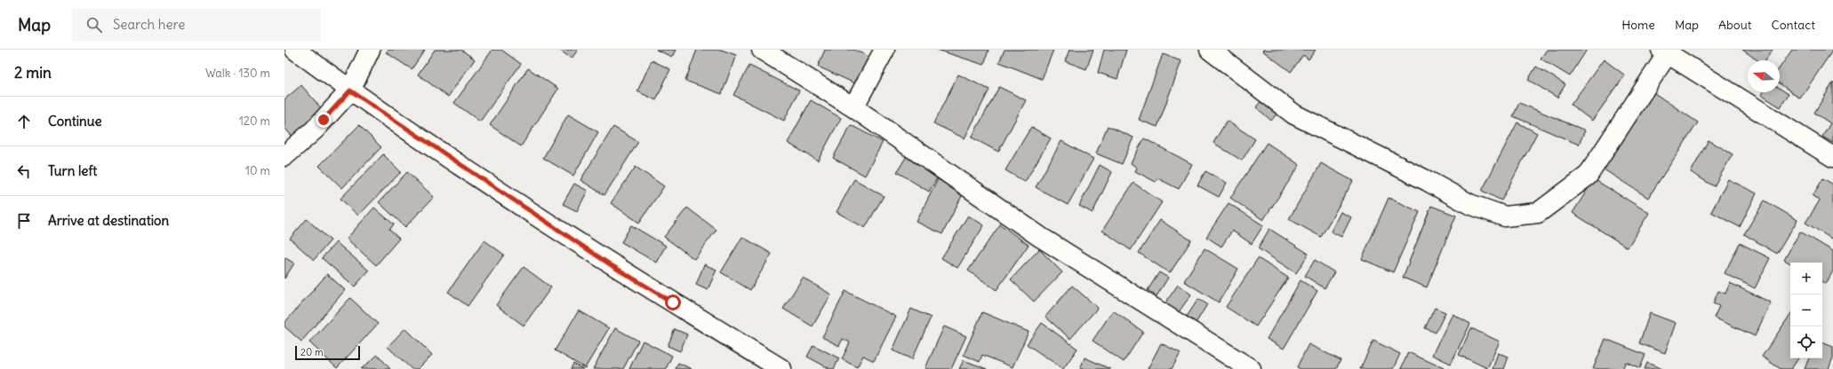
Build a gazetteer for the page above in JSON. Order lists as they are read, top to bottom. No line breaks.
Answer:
{"scale_bar":"20 m","north":"left","page":{"header":"Map","search":"Search here","nav":["Home","Map","About","Contact"],"heading":["2 min","Walk · 130 m"],"list":[["Continue","120 m"],["Turn left","10 m"],"Arrive at destination"],"map_buttons":["+","−"],"scale":"20 m"}}
